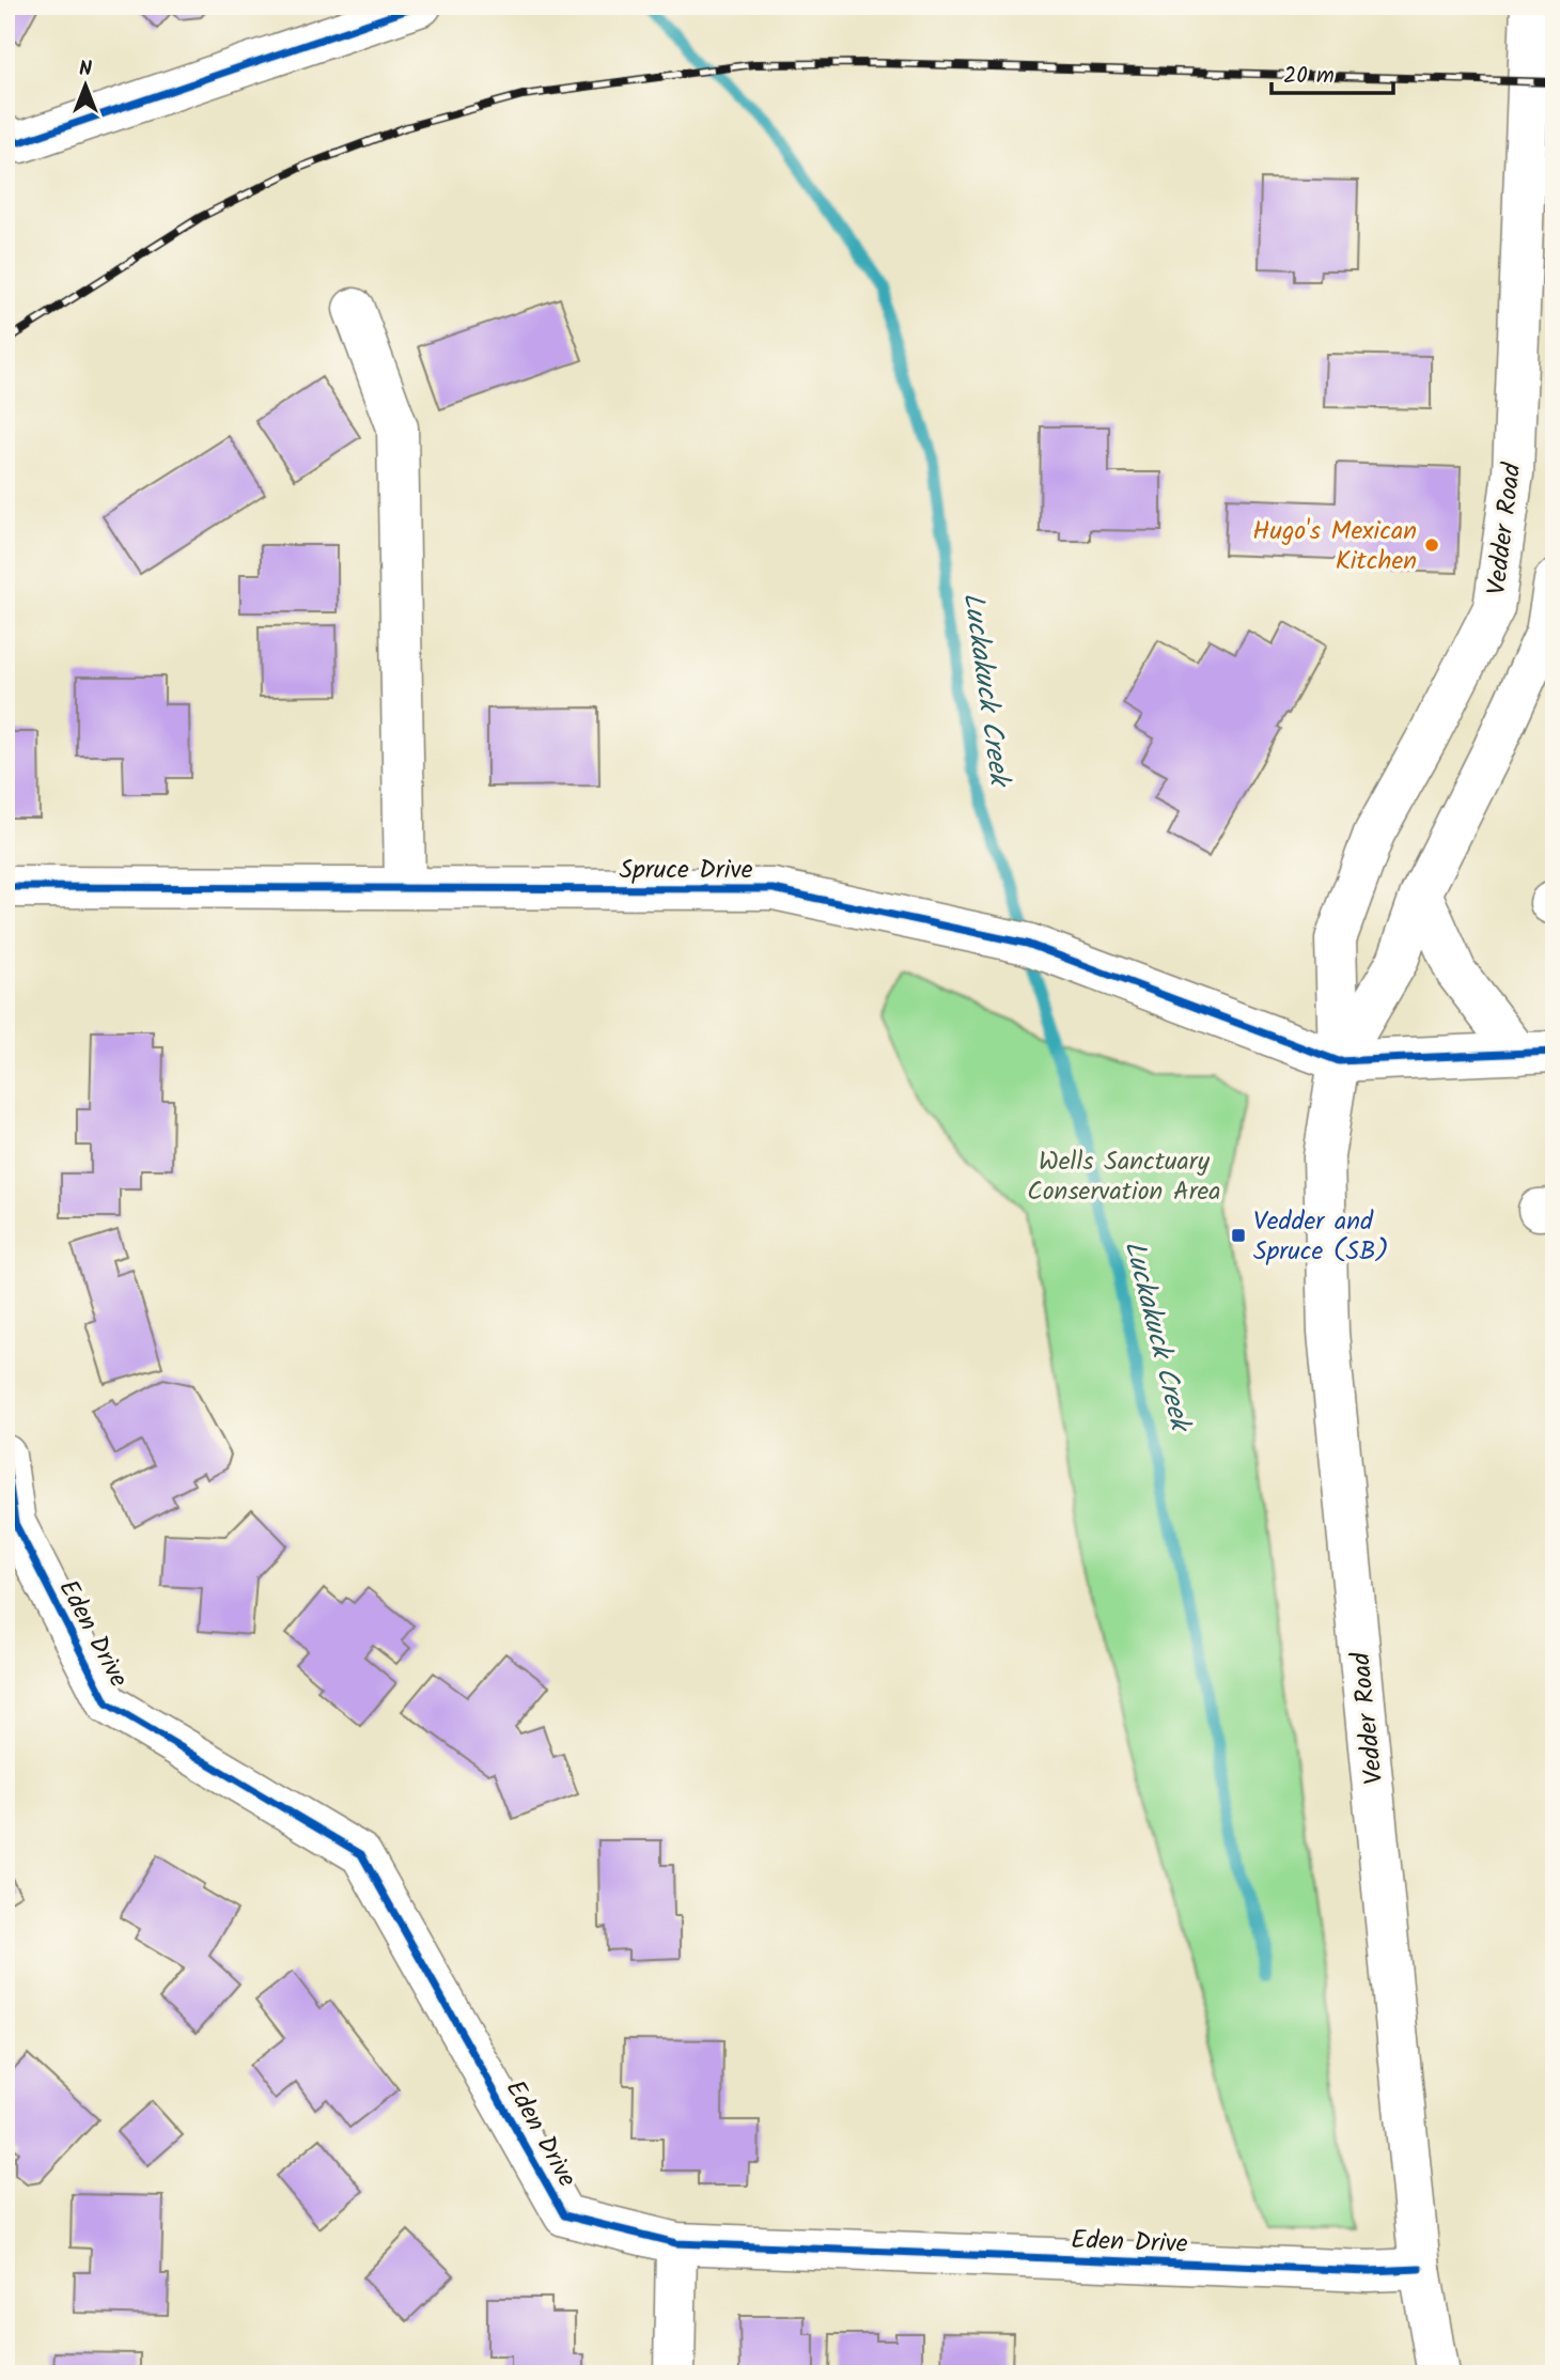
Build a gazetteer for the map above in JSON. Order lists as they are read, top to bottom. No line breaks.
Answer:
{"streets":{"street":["Vedder Road","Spruce Drive","Eden Drive"]},"crossings":[["Vedder Road","Spruce Drive"],["Vedder Road","Eden Drive"]],"water":["Luckakuck Creek"],"parks":["Wells Sanctuary Conservation Area"],"places":{"other":["Hugo's Mexican Kitchen"],"transit":["Vedder and Spruce (SB)"]},"scale_bar":"20 m","north":"top"}
